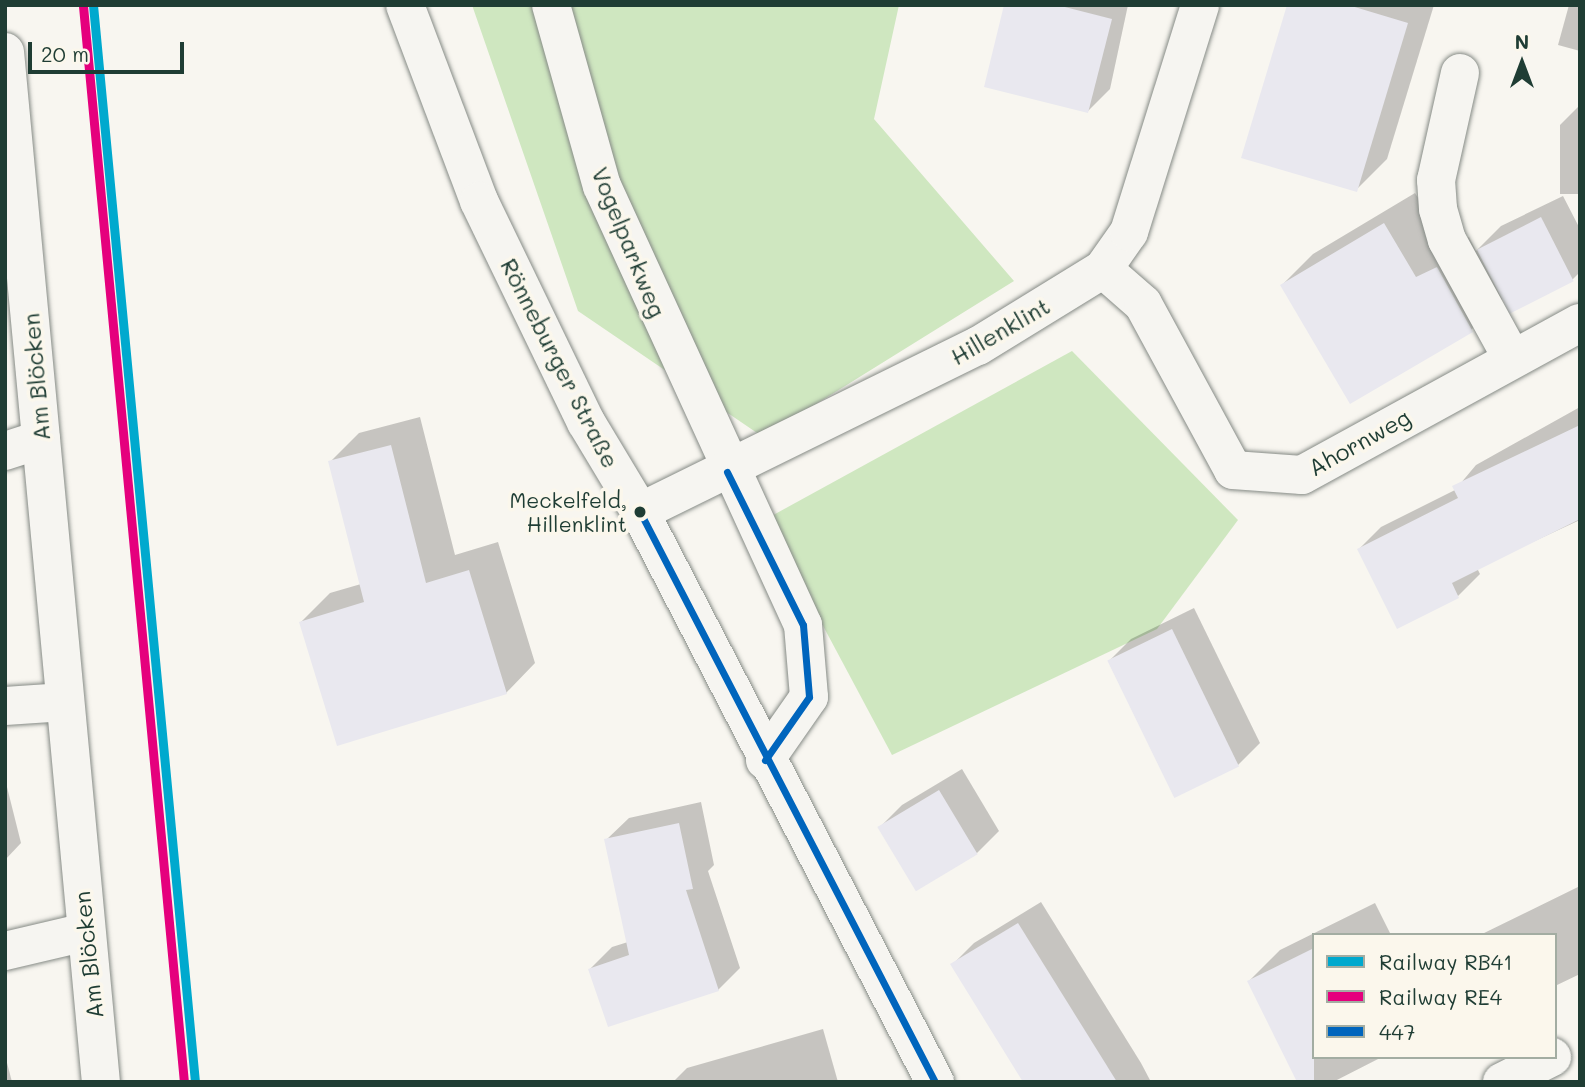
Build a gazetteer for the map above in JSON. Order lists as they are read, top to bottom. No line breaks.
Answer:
{"streets":{"street":["Vogelparkweg","Hillenklint","Rönneburger Straße","Am Blöcken","Ahornweg"]},"crossings":[["Vogelparkweg","Hillenklint"],["Vogelparkweg","Rönneburger Straße"],["Hillenklint","Rönneburger Straße"],["Hillenklint","Ahornweg"]],"places":["Meckelfeld, Hillenklint"],"lines":["rail line RB41","rail line RE4","transit line 447"],"legend":["Railway RB41","Railway RE4","447"],"scale_bar":"20 m","north":"top"}
